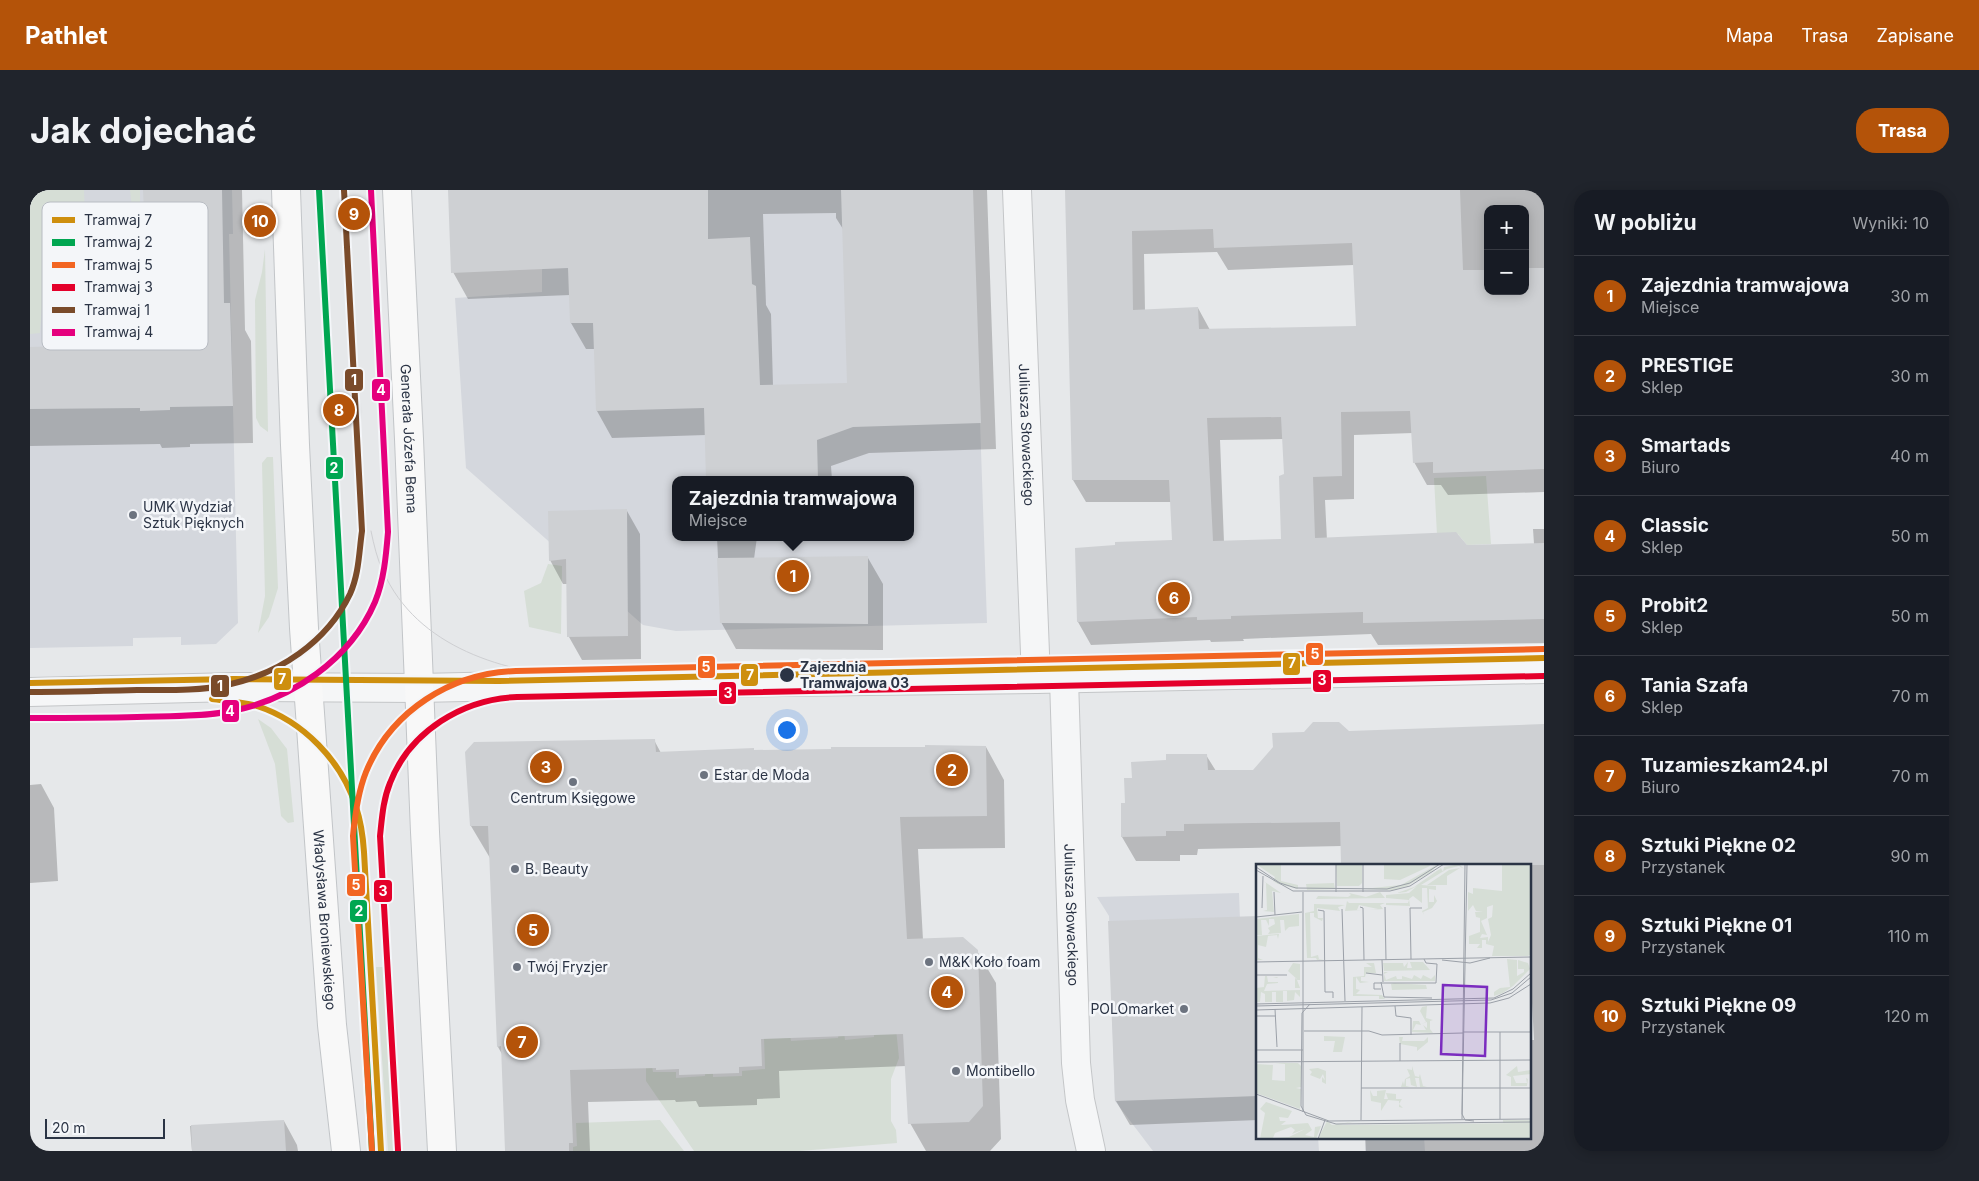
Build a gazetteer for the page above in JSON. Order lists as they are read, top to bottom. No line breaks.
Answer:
{"streets":{"main road":["Generała Józefa Bema","Władysława Broniewskiego"],"street":["Juliusza Słowackiego"]},"places":["UMK Wydział Sztuk Pięknych","Zajezdnia Tramwajowa 03","Estar de Moda","Centrum Księgowe","B. Beauty","M&K Koło foam","Twój Fryzjer","POLOmarket","Montibello"],"lines":["tram line 2","tram line 1","tram line 4","tram line 5","tram line 7","tram line 3"],"legend":["Tramwaj 7","Tramwaj 2","Tramwaj 5","Tramwaj 3","Tramwaj 1","Tramwaj 4"],"scale_bar":"20 m","page":{"header":"Pathlet","nav":["Mapa","Trasa","Zapisane"],"buttons":"Trasa","title":"Jak dojechać","heading":["W pobliżu","Wyniki: 10"],"pins":["9","10","8","1","6","3","2","5","4","7"],"map_buttons":["+","−"],"list":[{"mark":"1","name":"Zajezdnia tramwajowa","note":"Miejsce","value":"30 m"},{"mark":"2","name":"PRESTIGE","note":"Sklep","value":"30 m"},{"mark":"3","name":"Smartads","note":"Biuro","value":"40 m"},{"mark":"4","name":"Classic","note":"Sklep","value":"50 m"},{"mark":"5","name":"Probit2","note":"Sklep","value":"50 m"},{"mark":"6","name":"Tania Szafa","note":"Sklep","value":"70 m"},{"mark":"7","name":"Tuzamieszkam24.pl","note":"Biuro","value":"70 m"},{"mark":"8","name":"Sztuki Piękne 02","note":"Przystanek","value":"90 m"},{"mark":"9","name":"Sztuki Piękne 01","note":"Przystanek","value":"110 m"},{"mark":"10","name":"Sztuki Piękne 09","note":"Przystanek","value":"120 m"}],"popup":["Zajezdnia tramwajowa","Miejsce"],"scale":"20 m"}}
